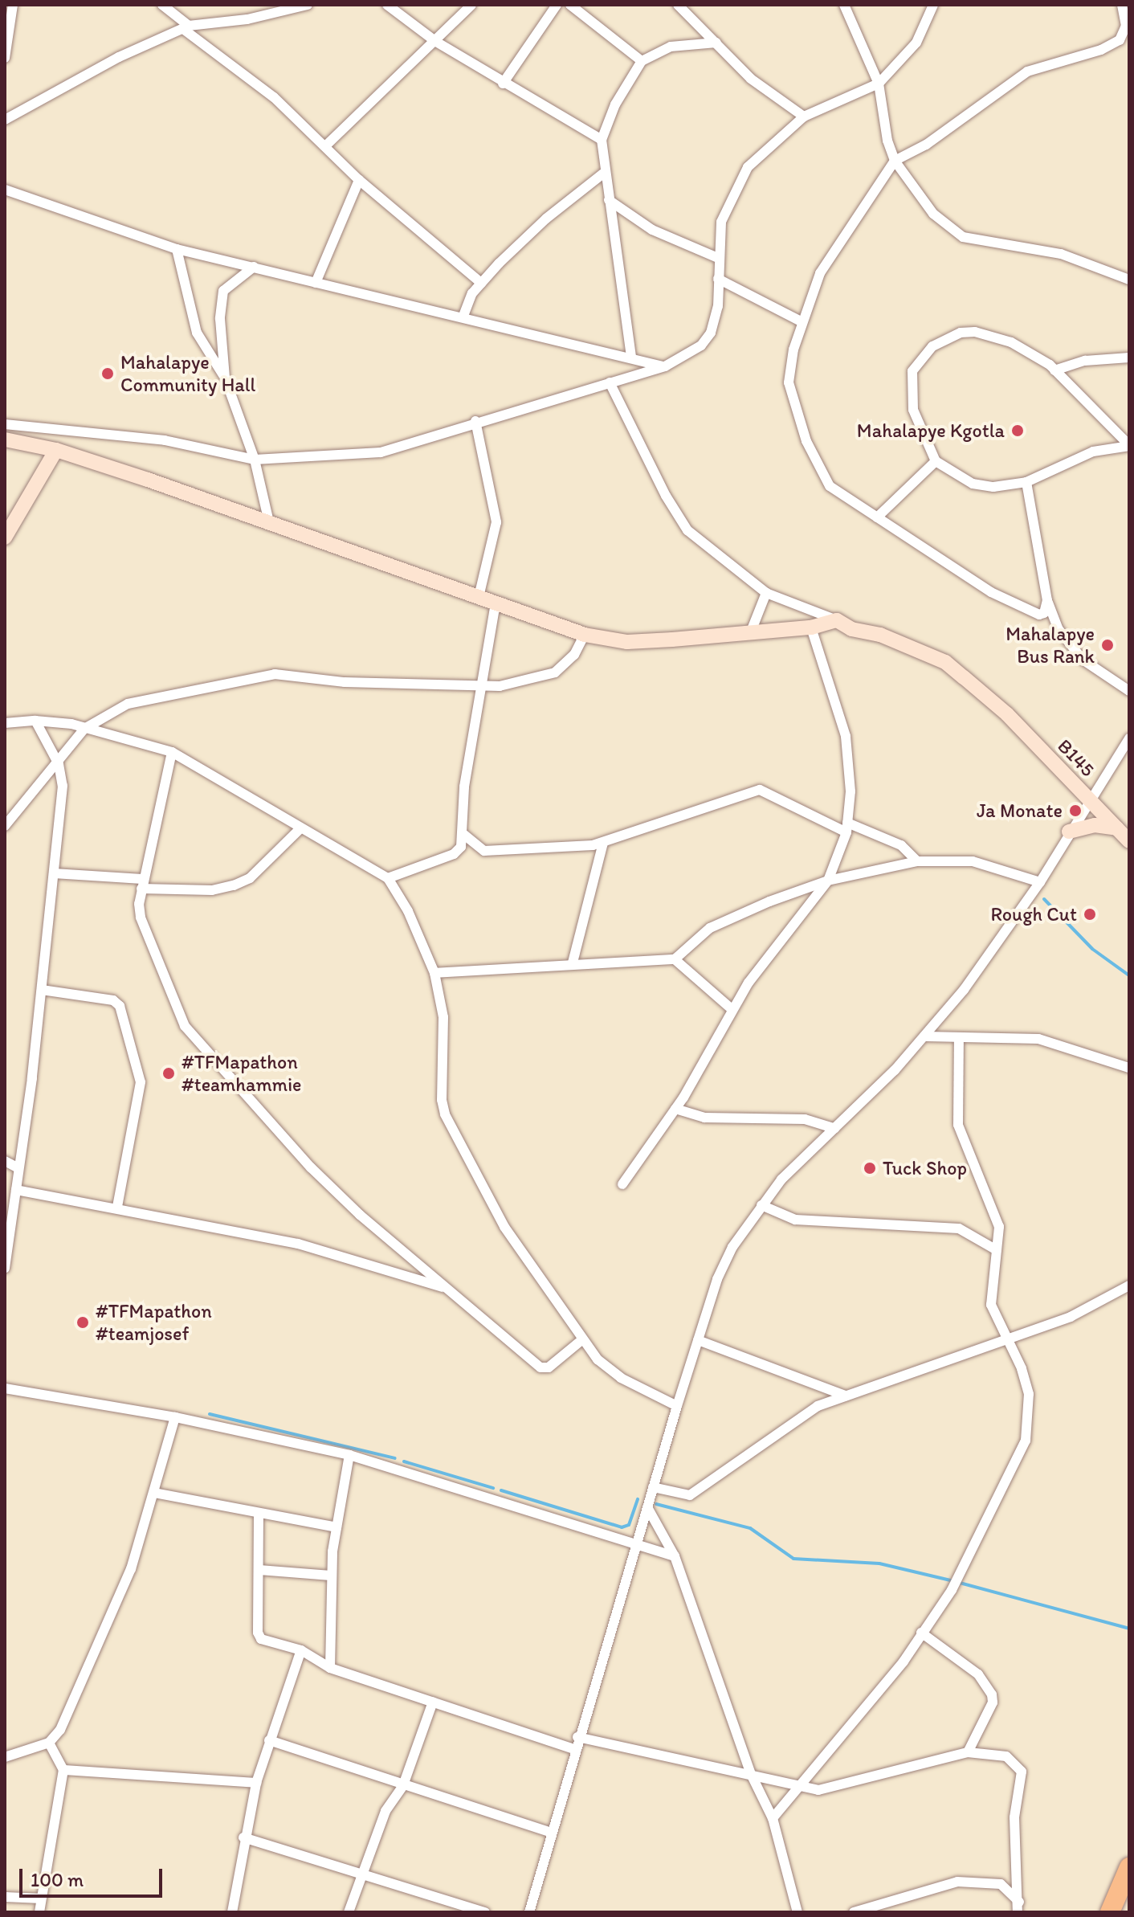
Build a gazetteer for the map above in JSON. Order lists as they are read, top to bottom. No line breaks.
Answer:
{"streets":{"main road":["B145"]},"places":["Mahalapye Community Hall","Mahalapye Kgotla","Mahalapye Bus Rank","Ja Monate","Rough Cut","#TFMapathon #teamhammie","Tuck Shop","#TFMapathon #teamjosef"],"scale_bar":"100 m"}
